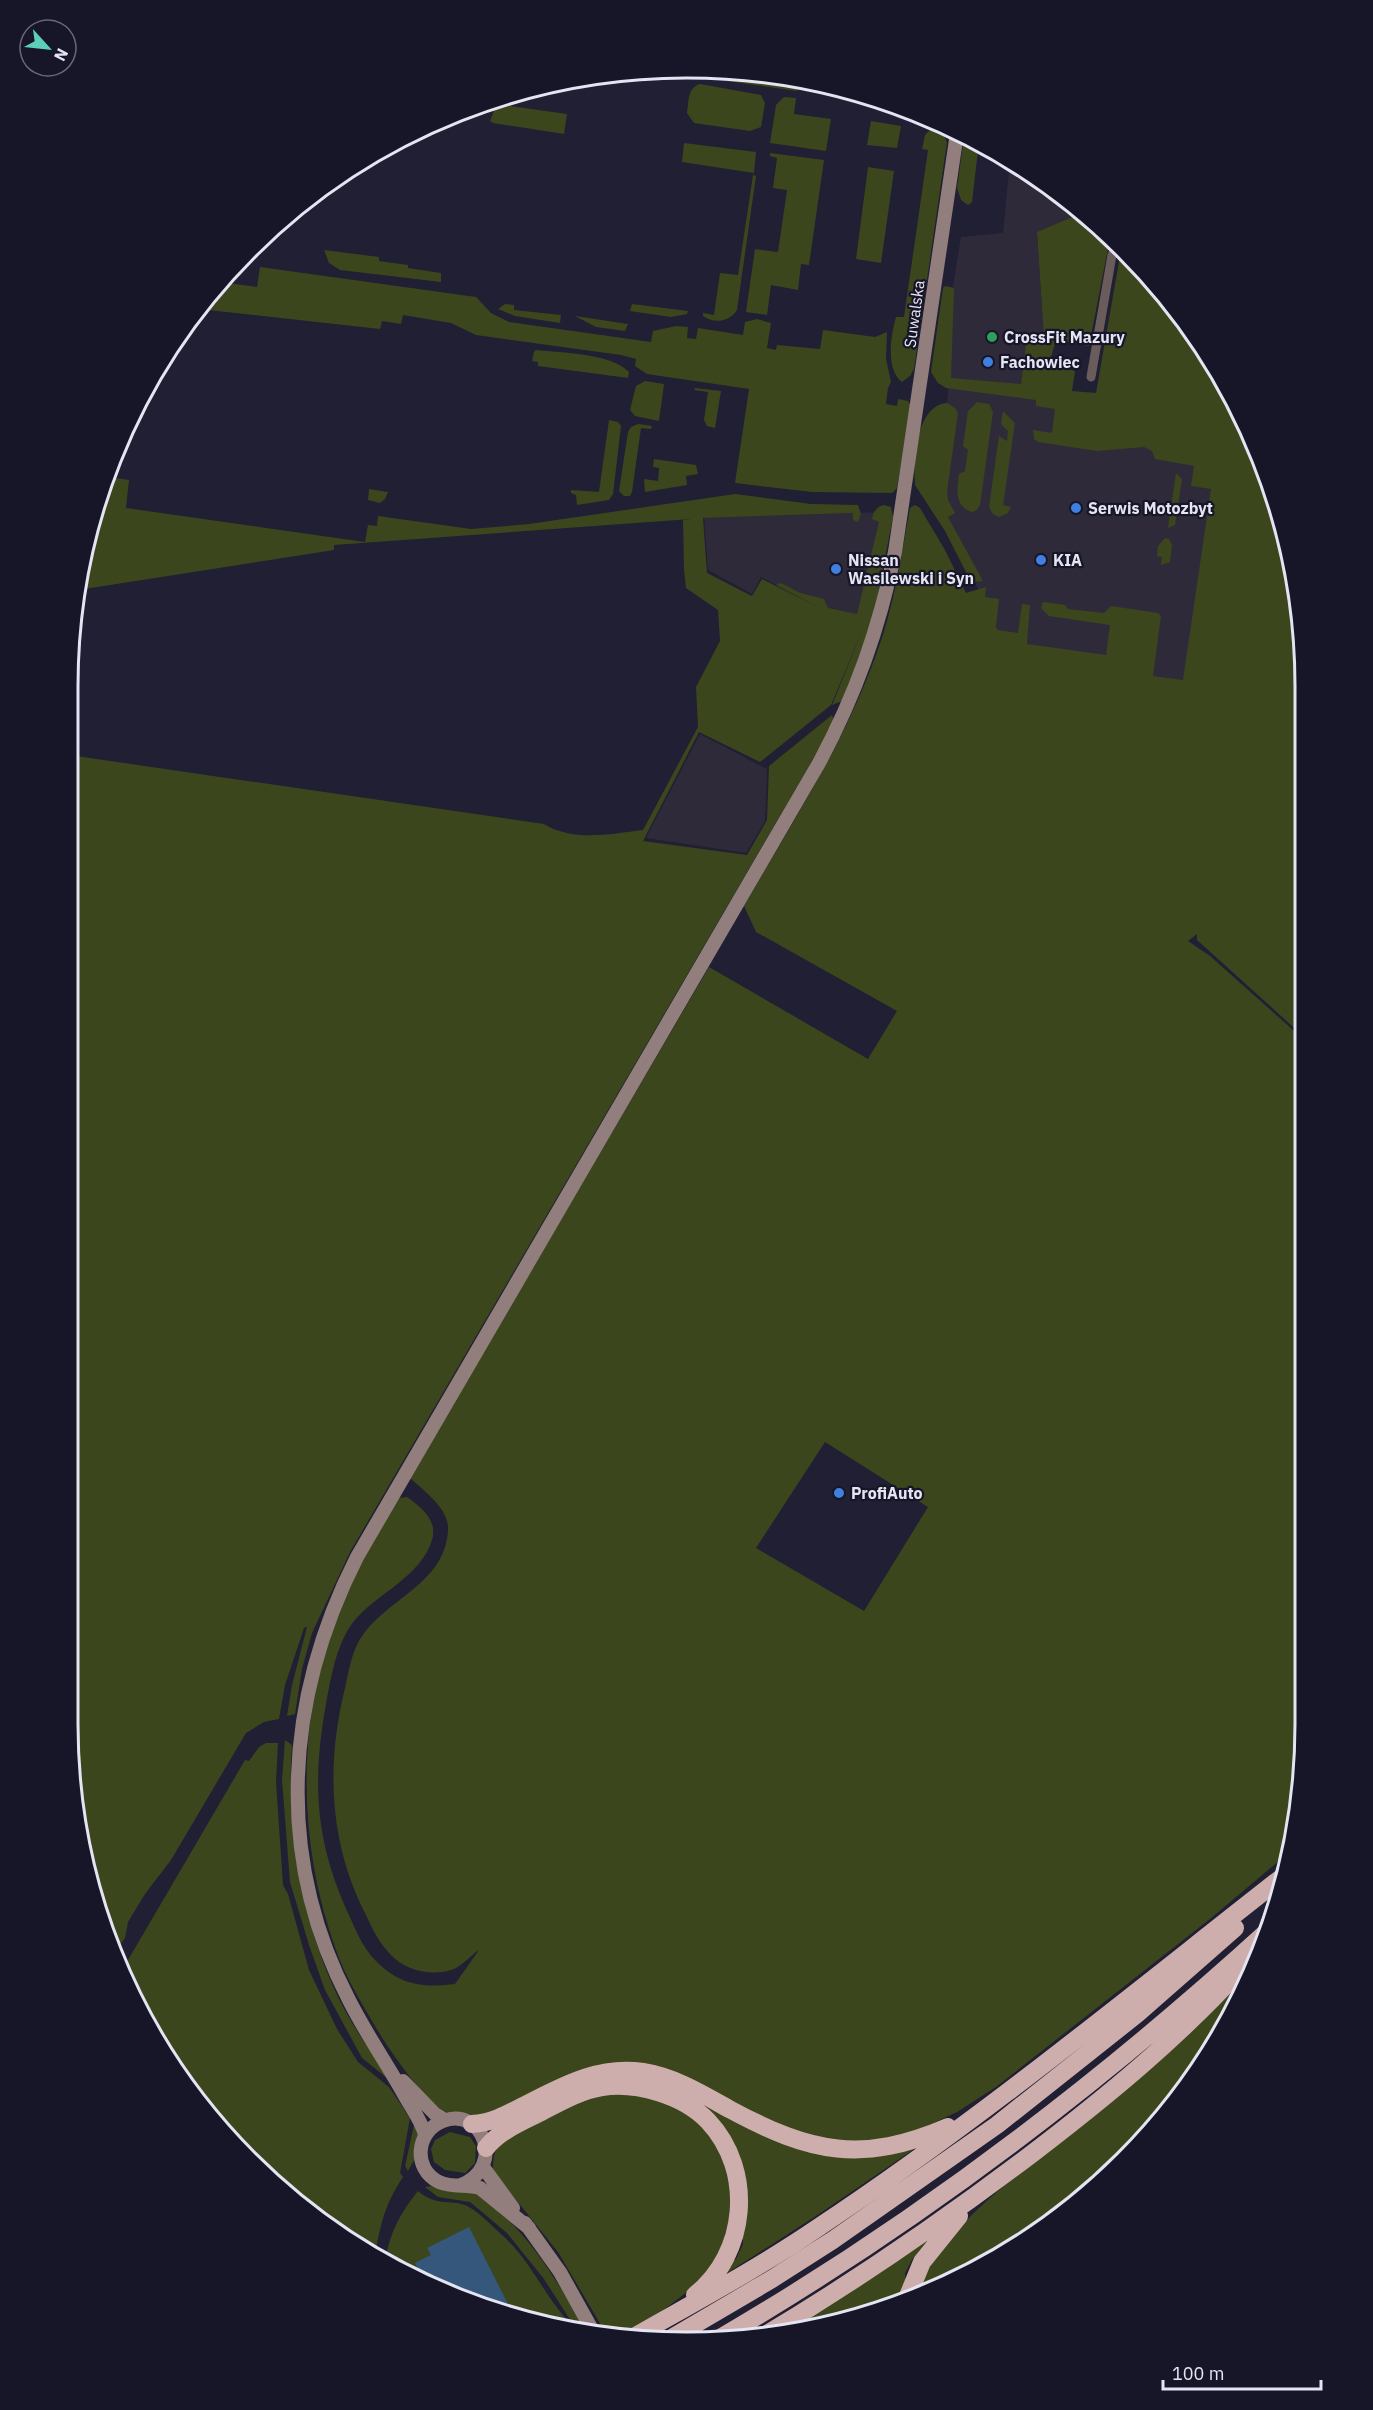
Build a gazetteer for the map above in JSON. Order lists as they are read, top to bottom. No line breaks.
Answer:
{"streets":{"main road":["Suwalska"]},"places":["CrossFit Mazury","Fachowiec","Serwis Motozbyt","KIA","Nissan Wasilewski i Syn","ProfiAuto"],"scale_bar":"100 m","north":"bottom right"}
